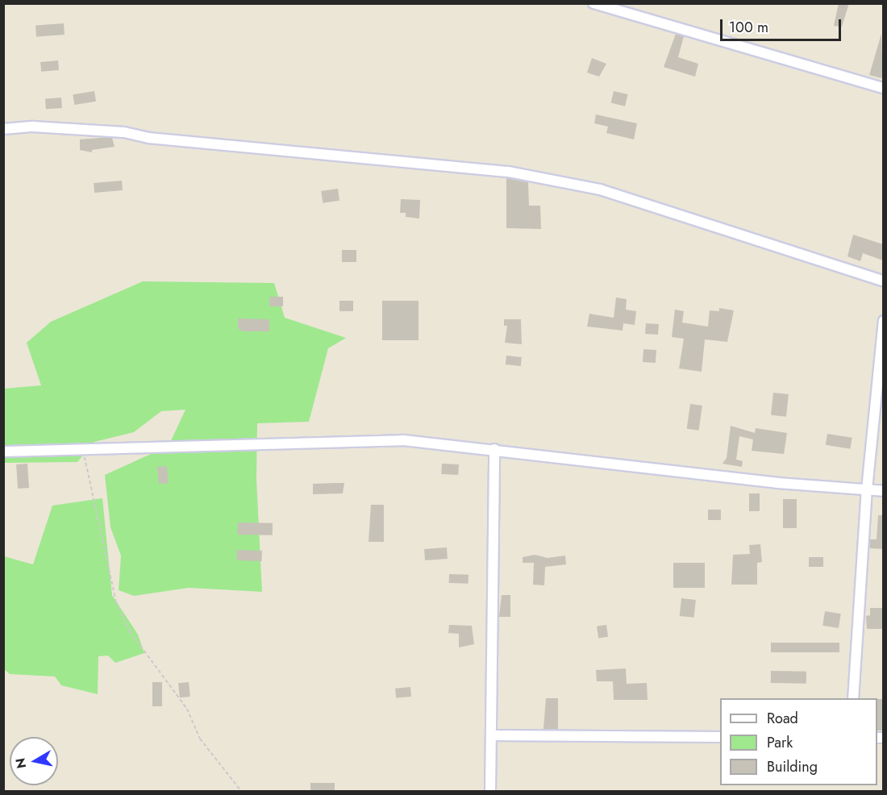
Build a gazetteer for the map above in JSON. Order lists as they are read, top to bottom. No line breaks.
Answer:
{"legend":["Road","Park","Building"],"scale_bar":"100 m","north":"left"}
